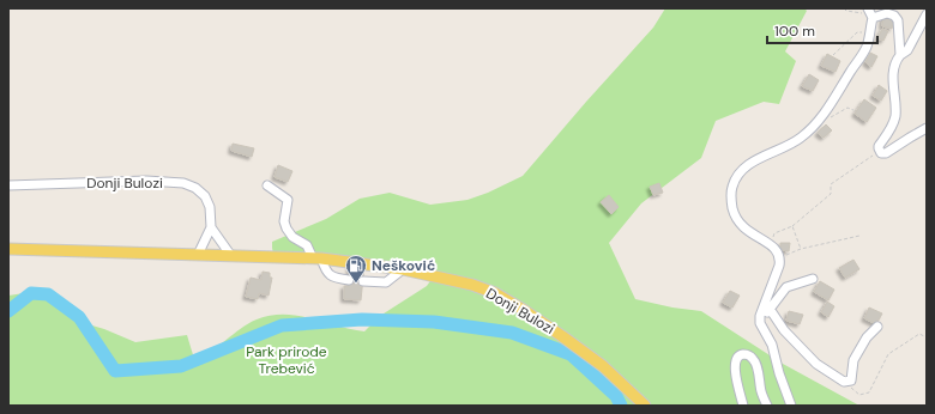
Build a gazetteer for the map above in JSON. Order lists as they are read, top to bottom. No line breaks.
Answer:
{"streets":{"main road":["Donji Bulozi"]},"parks":["Park prirode Trebević"],"places":{"fuel station":["Nešković"]},"scale_bar":"100 m"}
